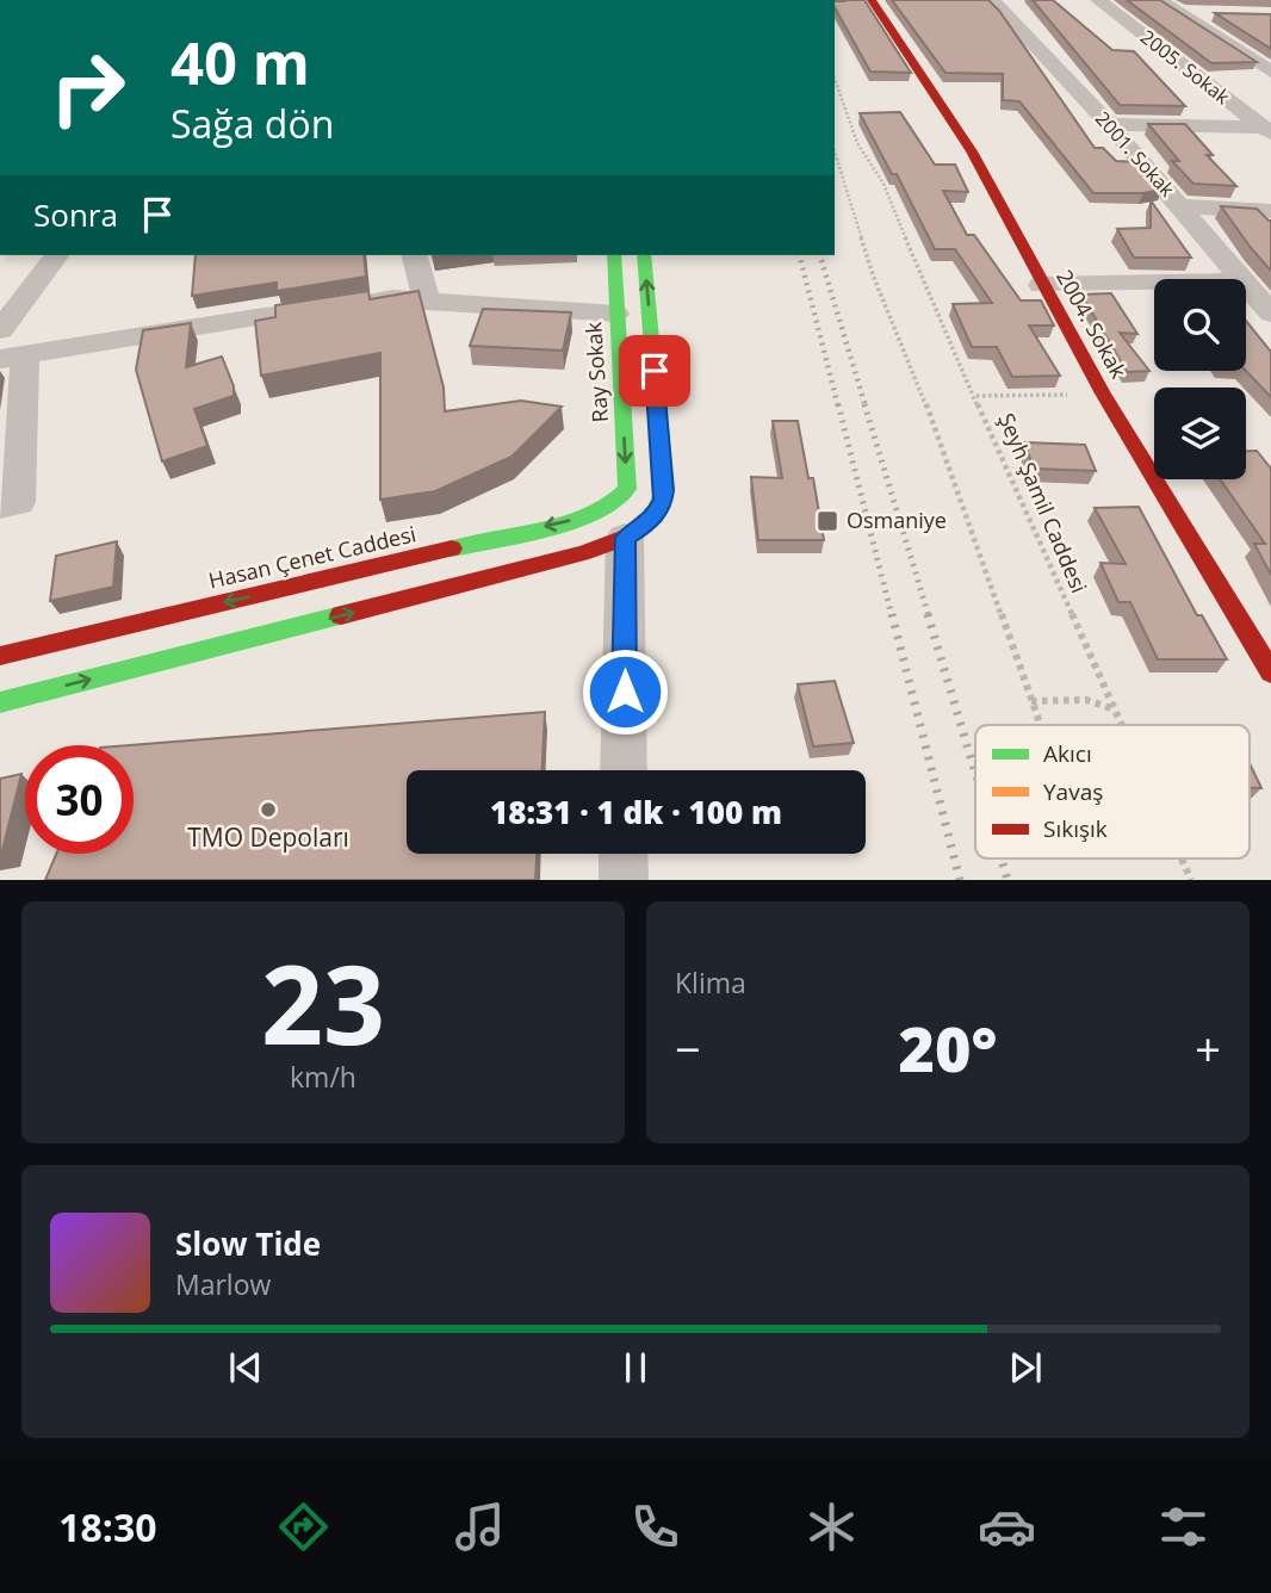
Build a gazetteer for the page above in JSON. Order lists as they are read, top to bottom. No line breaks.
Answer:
{"streets":{"street":["2005. Sokak","2001. Sokak","2004. Sokak","Ray Sokak","Hasan Çenet Caddesi"],"path":["Şeyh Şamil Caddesi"]},"crossings":[["Ray Sokak","Hasan Çenet Caddesi"]],"places":{"transit":["Osmaniye"],"other":["TMO Depoları"]},"legend":["Akıcı","Yavaş","Sıkışık"],"page":{"turn":["40 m","Sağa dön"],"then":"Sonra","limit":"30","trip":"18:31 · 1 dk · 100 m","tile":[["23","km/h"],"Klima"],"heat":["−","20°","+"],"song":["Slow Tide","Marlow"],"tabs":"18:30"}}
